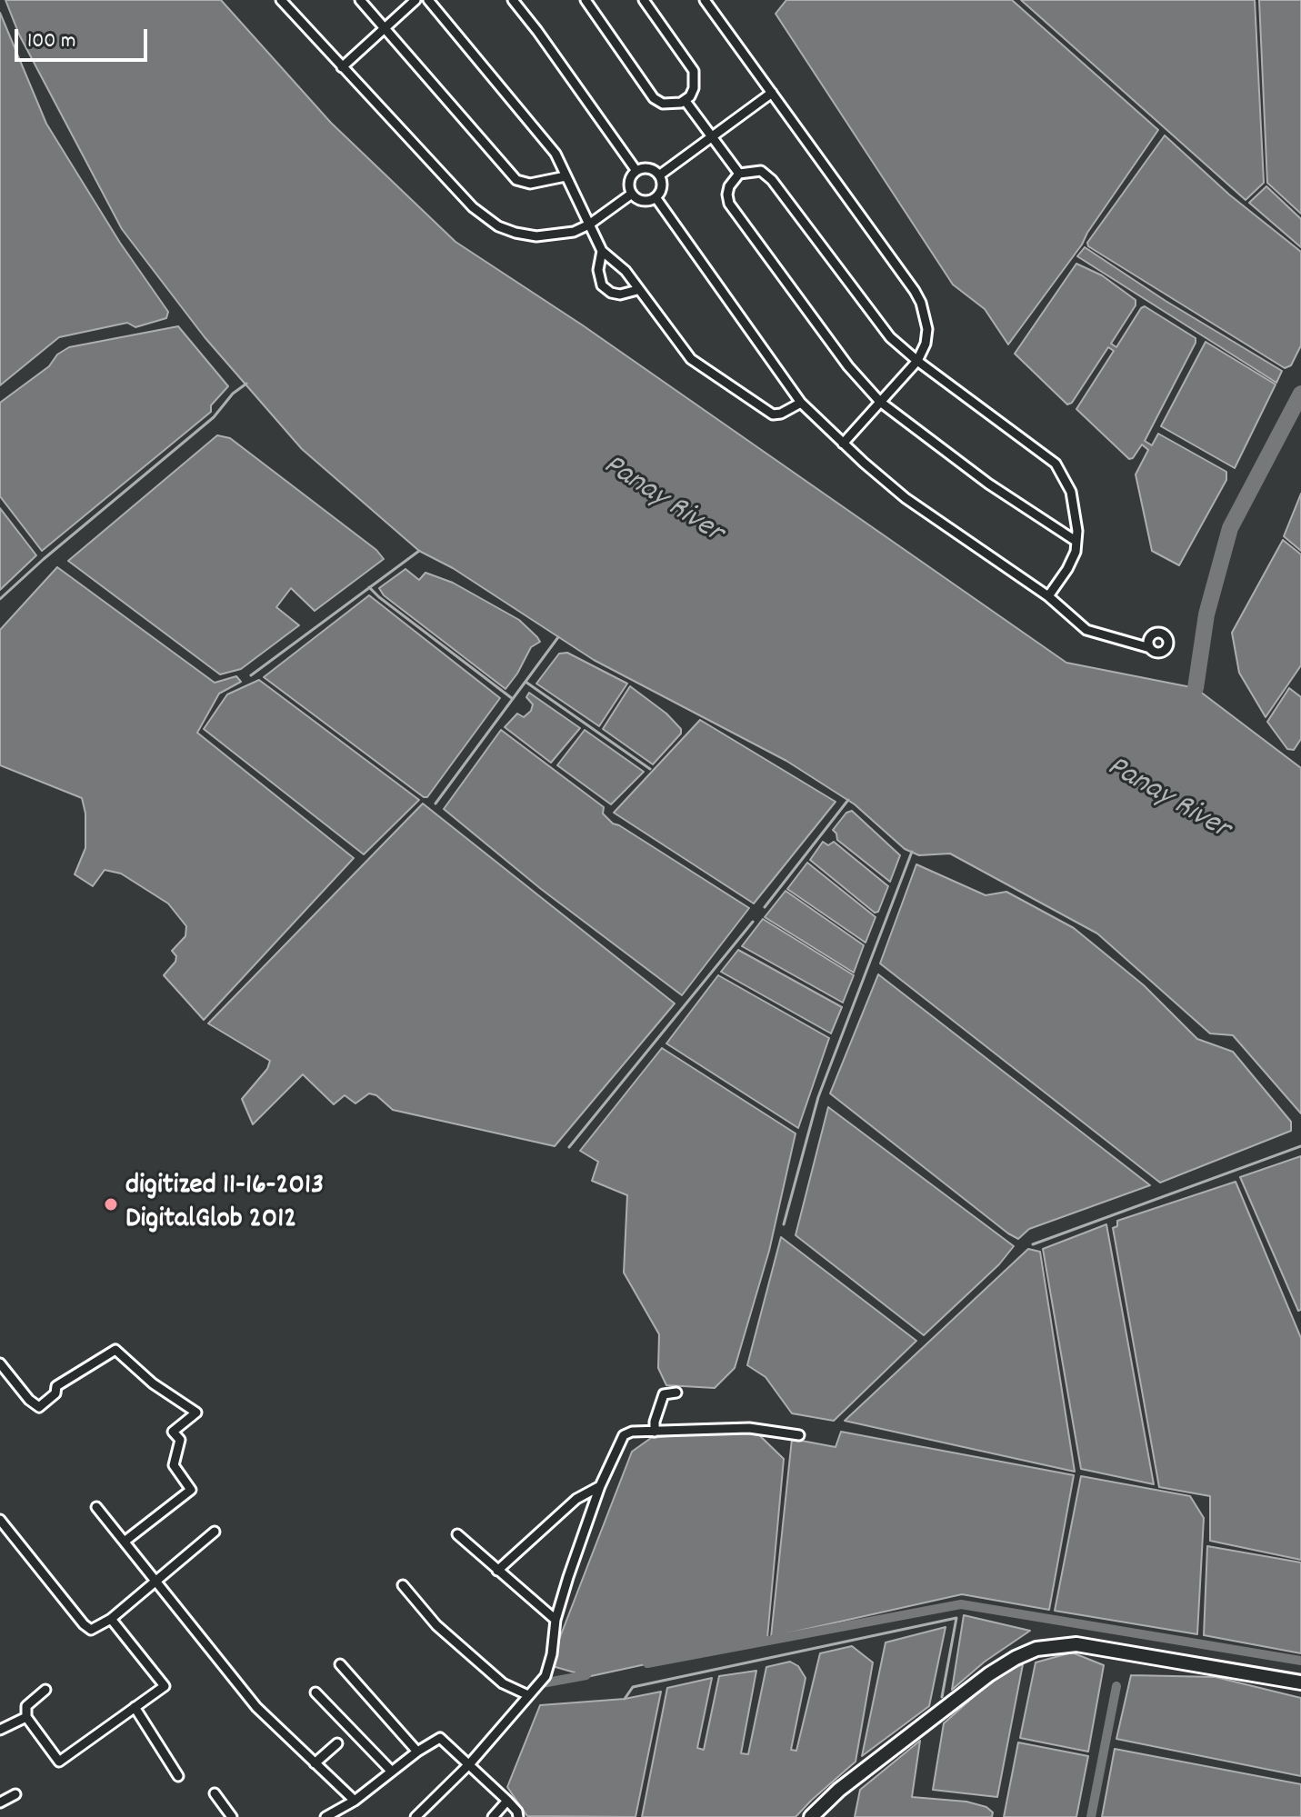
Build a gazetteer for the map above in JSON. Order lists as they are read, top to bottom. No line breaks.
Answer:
{"water":["Panay River"],"places":["digitized 11-16-2013 DigitalGlob 2012"],"scale_bar":"100 m"}
